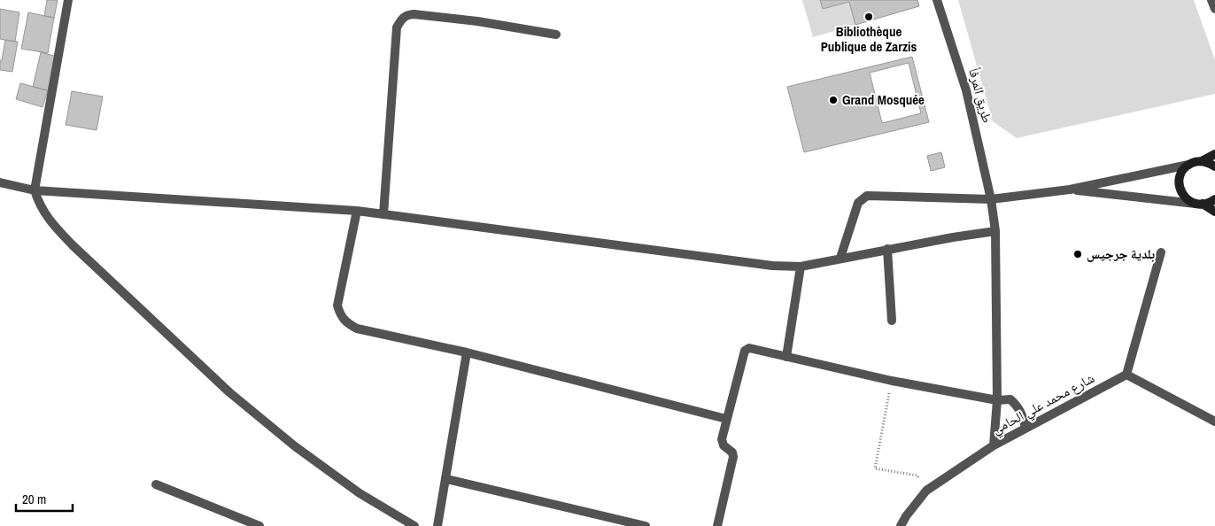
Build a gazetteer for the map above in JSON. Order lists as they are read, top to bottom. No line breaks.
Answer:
{"streets":{"street":["طريق المرفأ","شارع محمد علي الحامي"]},"crossings":[["طريق المرفأ","شارع محمد علي الحامي"]],"places":["Bibliothèque Publique de Zarzis","Grand Mosquée","بلدية جرجيس"],"scale_bar":"20 m"}
